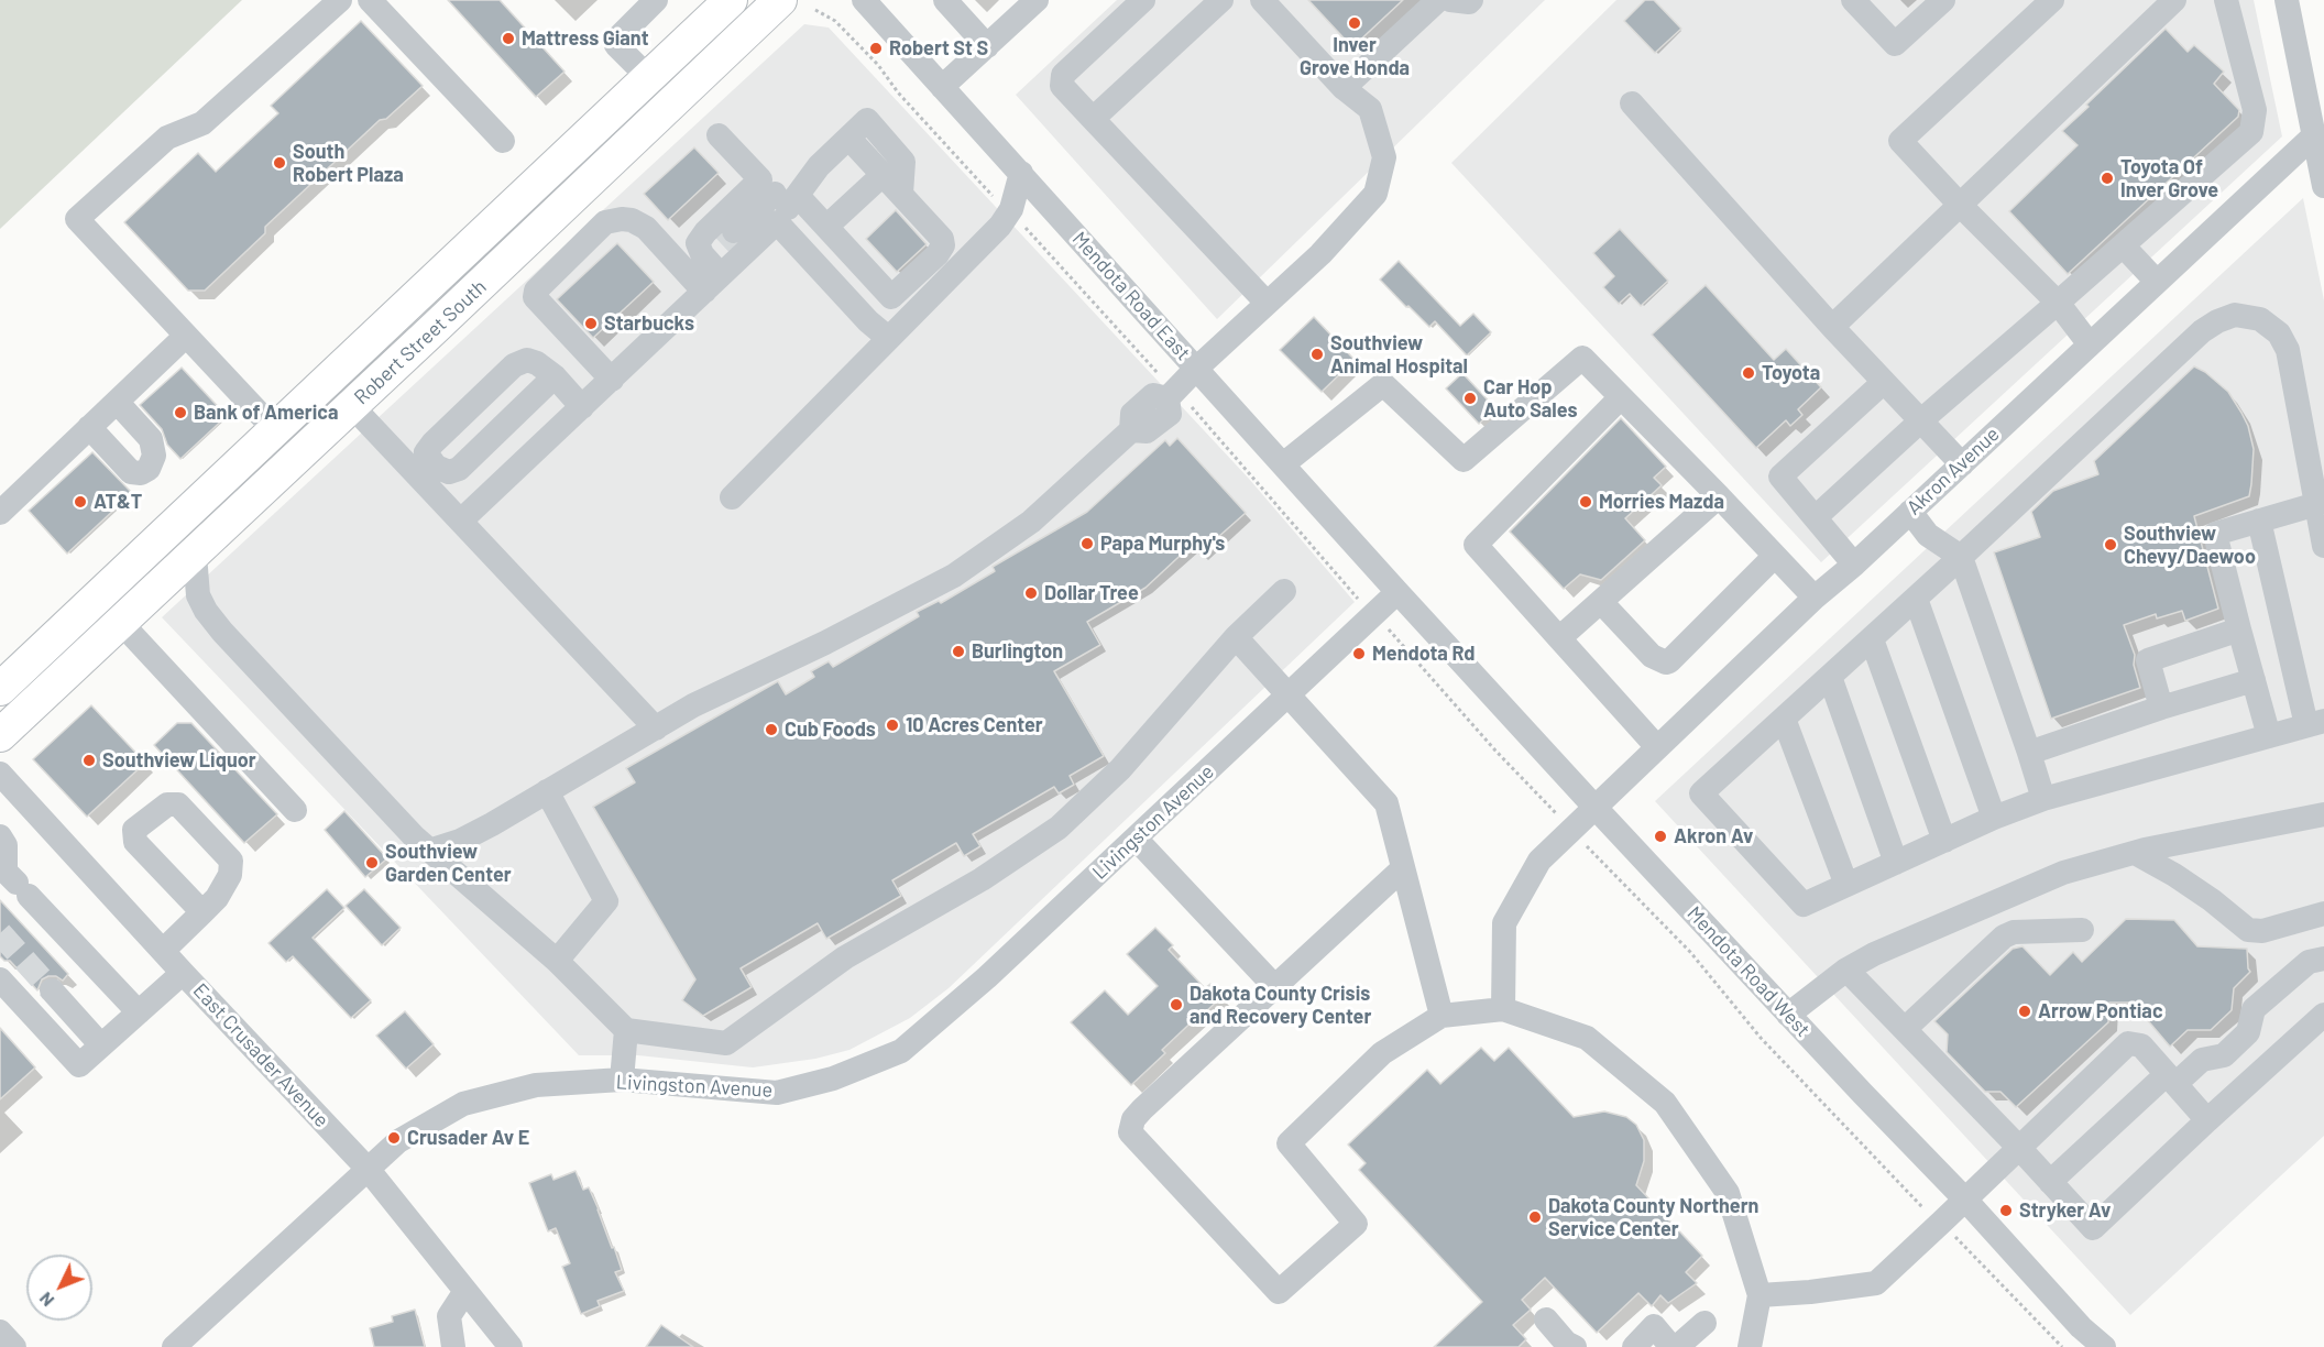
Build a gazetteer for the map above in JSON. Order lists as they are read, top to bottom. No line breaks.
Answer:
{"streets":{"main road":["Robert Street South"],"street":["Mendota Road East","Akron Avenue","Livingston Avenue","Mendota Road West","East Crusader Avenue"]},"crossings":[["Mendota Road East","Livingston Avenue"],["Mendota Road East","Mendota Road West"],["Akron Avenue","Mendota Road West"],["Livingston Avenue","Mendota Road West"],["Livingston Avenue","East Crusader Avenue"]],"places":["Inver Grove Honda","Mattress Giant","Robert St S","South Robert Plaza","Toyota Of Inver Grove","Starbucks","Southview Animal Hospital","Toyota","Car Hop Auto Sales","Bank of America","AT&T","Morries Mazda","Papa Murphy's","Southview Chevy/Daewoo","Dollar Tree","Burlington","Mendota Rd","10 Acres Center","Cub Foods","Southview Liquor","Akron Av","Southview Garden Center","Dakota County Crisis and Recovery Center","Arrow Pontiac","Crusader Av E","Stryker Av","Dakota County Northern Service Center"],"north":"bottom left"}
